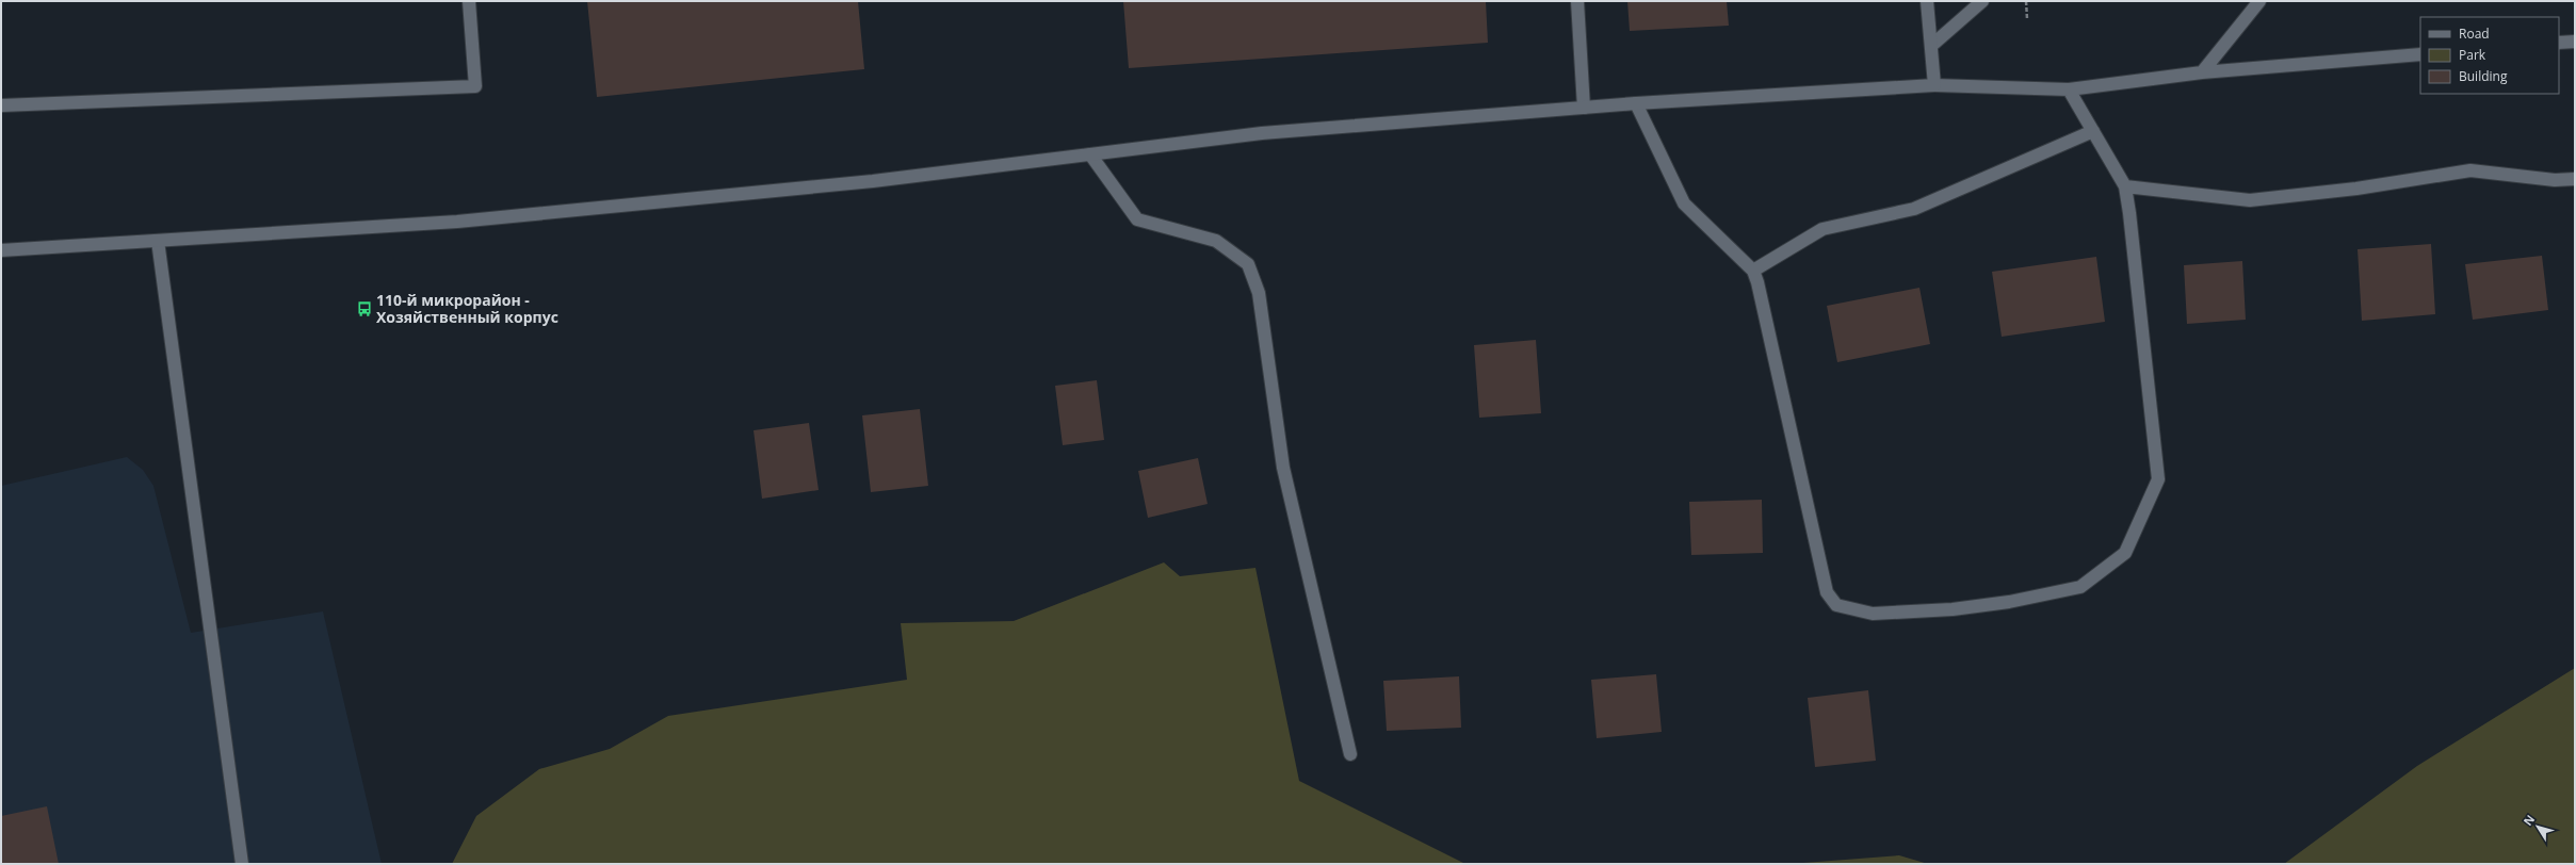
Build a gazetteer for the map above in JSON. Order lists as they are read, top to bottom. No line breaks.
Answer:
{"places":{"bus stop":["110-й микрорайон - Хозяйственный корпус"]},"legend":["Road","Park","Building"],"north":"top left"}
